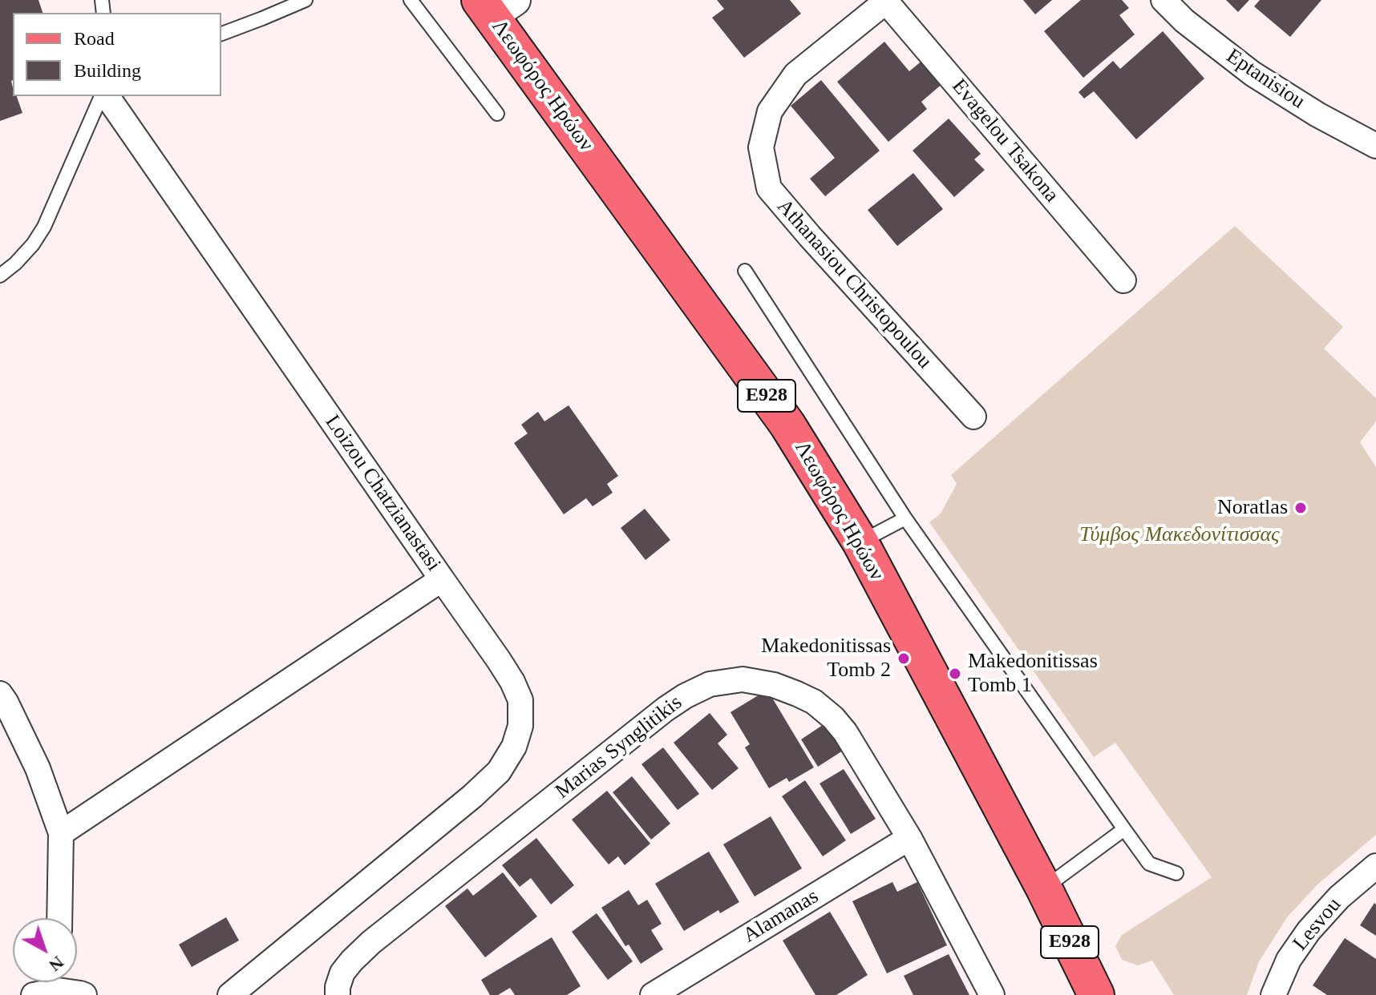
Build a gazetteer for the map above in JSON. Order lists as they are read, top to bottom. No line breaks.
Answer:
{"streets":{"main road":["Λεωφόρος Ηρώων","E928"],"street":["Eptanisiou","Evagelou Tsakona","Athanasiou Christopoulou","Loizou Chatzianastasi","Marias Synglitikis","Alamanas","Lesvou"]},"crossings":[["Evagelou Tsakona","Athanasiou Christopoulou"],["Marias Synglitikis","Alamanas"]],"parks":["Τύμβος Μακεδονίτισσας"],"places":["Noratlas","Makedonitissas Tomb 2","Makedonitissas Tomb 1"],"legend":["Road","Building"],"north":"bottom right"}
